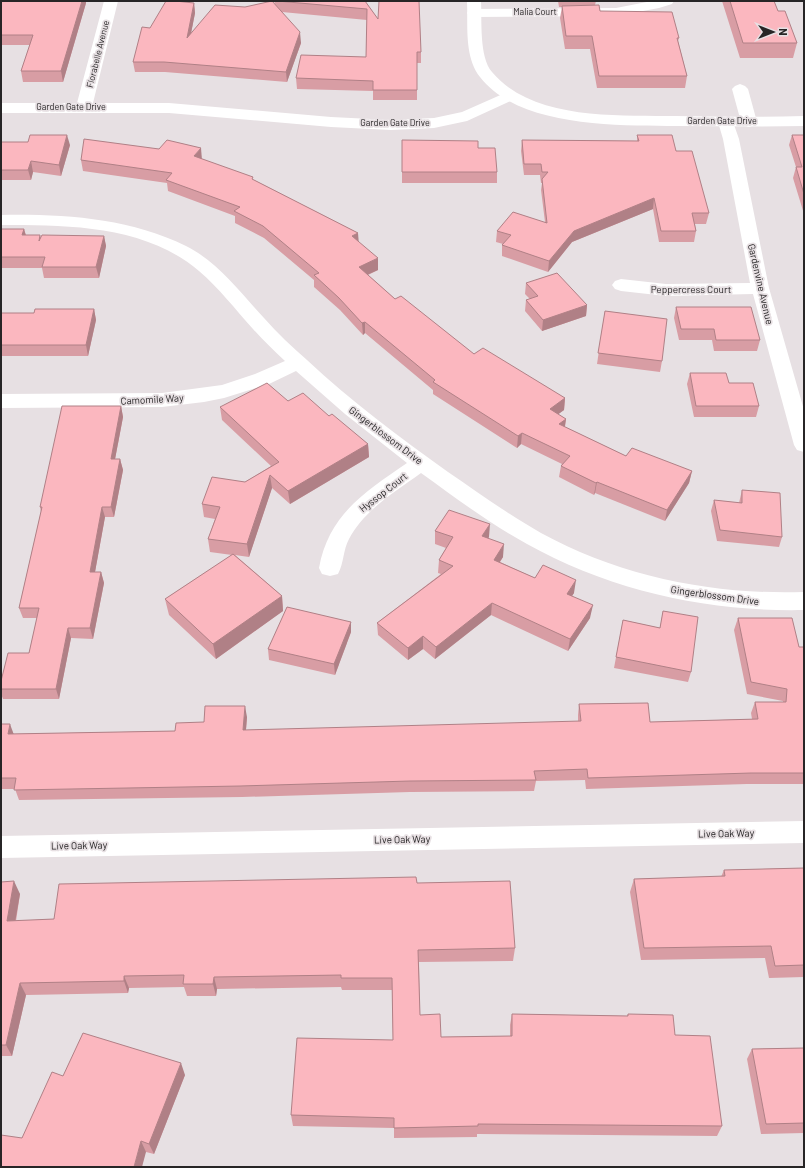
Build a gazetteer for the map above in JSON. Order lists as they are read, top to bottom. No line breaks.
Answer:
{"streets":{"street":["Malia Court","Florabelle Avenue","Garden Gate Drive","Gardenvine Avenue","Peppercress Court","Camomile Way","Gingerblossom Drive","Hyssop Court","Live Oak Way"]},"crossings":[["Florabelle Avenue","Garden Gate Drive"],["Garden Gate Drive","Gardenvine Avenue"],["Gardenvine Avenue","Peppercress Court"],["Camomile Way","Gingerblossom Drive"],["Gingerblossom Drive","Hyssop Court"]],"north":"right"}
